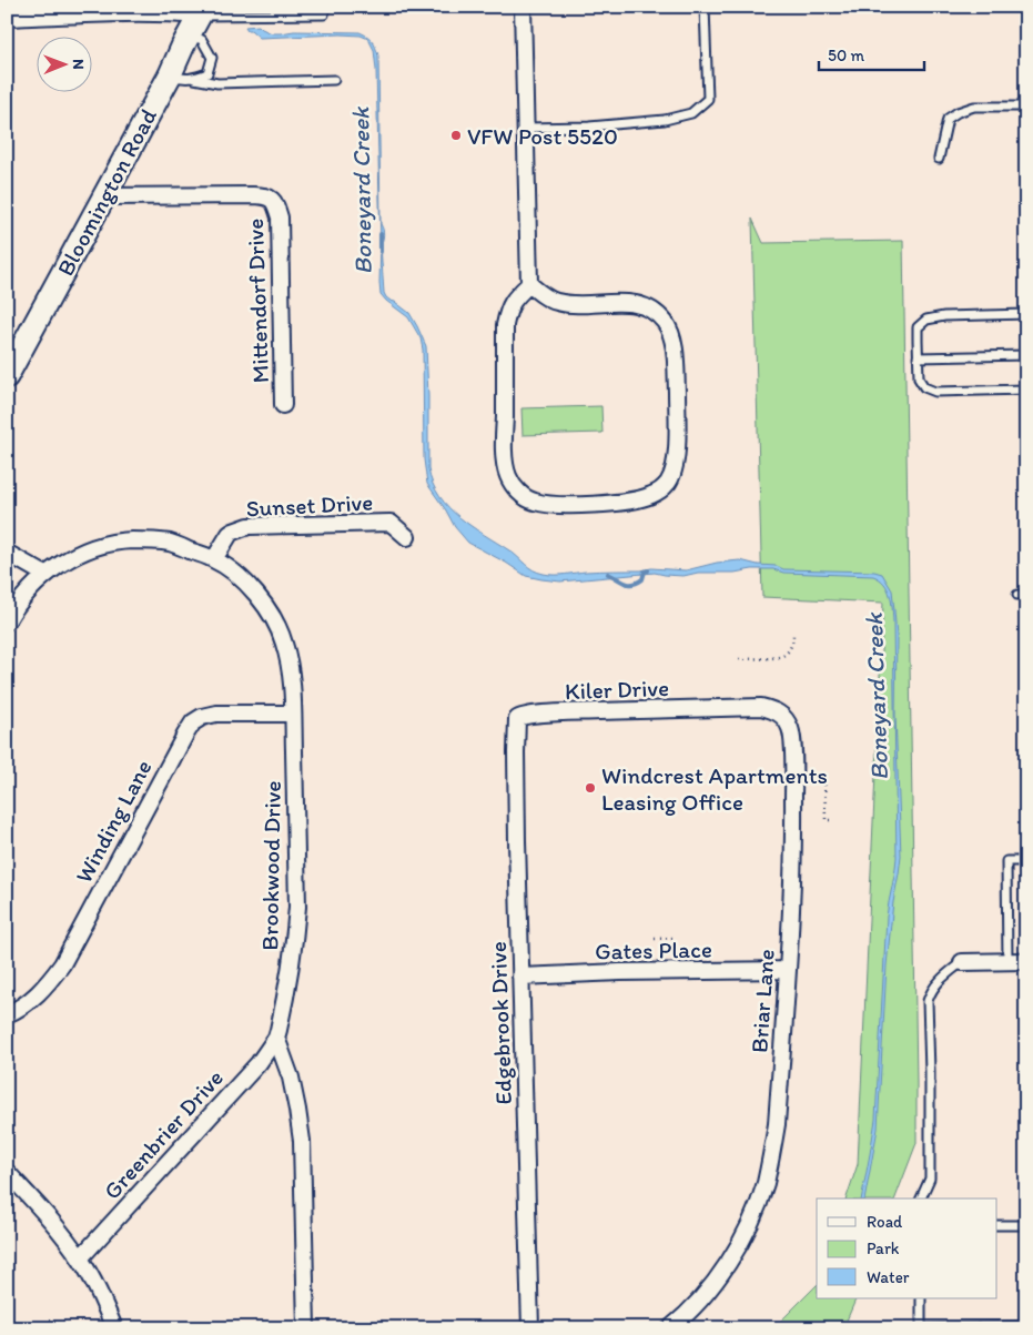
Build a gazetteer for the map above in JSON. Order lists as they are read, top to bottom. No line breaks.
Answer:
{"streets":{"main road":["Bloomington Road"],"street":["Mittendorf Drive","Sunset Drive","Kiler Drive","Winding Lane","Brookwood Drive","Gates Place","Briar Lane","Edgebrook Drive","Greenbrier Drive"]},"crossings":[["Bloomington Road","Mittendorf Drive"],["Sunset Drive","Brookwood Drive"],["Kiler Drive","Briar Lane"],["Kiler Drive","Edgebrook Drive"],["Winding Lane","Brookwood Drive"],["Brookwood Drive","Greenbrier Drive"],["Gates Place","Briar Lane"],["Gates Place","Edgebrook Drive"]],"water":["Boneyard Creek"],"places":["VFW Post 5520","Windcrest Apartments Leasing Office"],"legend":["Road","Park","Water"],"scale_bar":"50 m","north":"right"}
